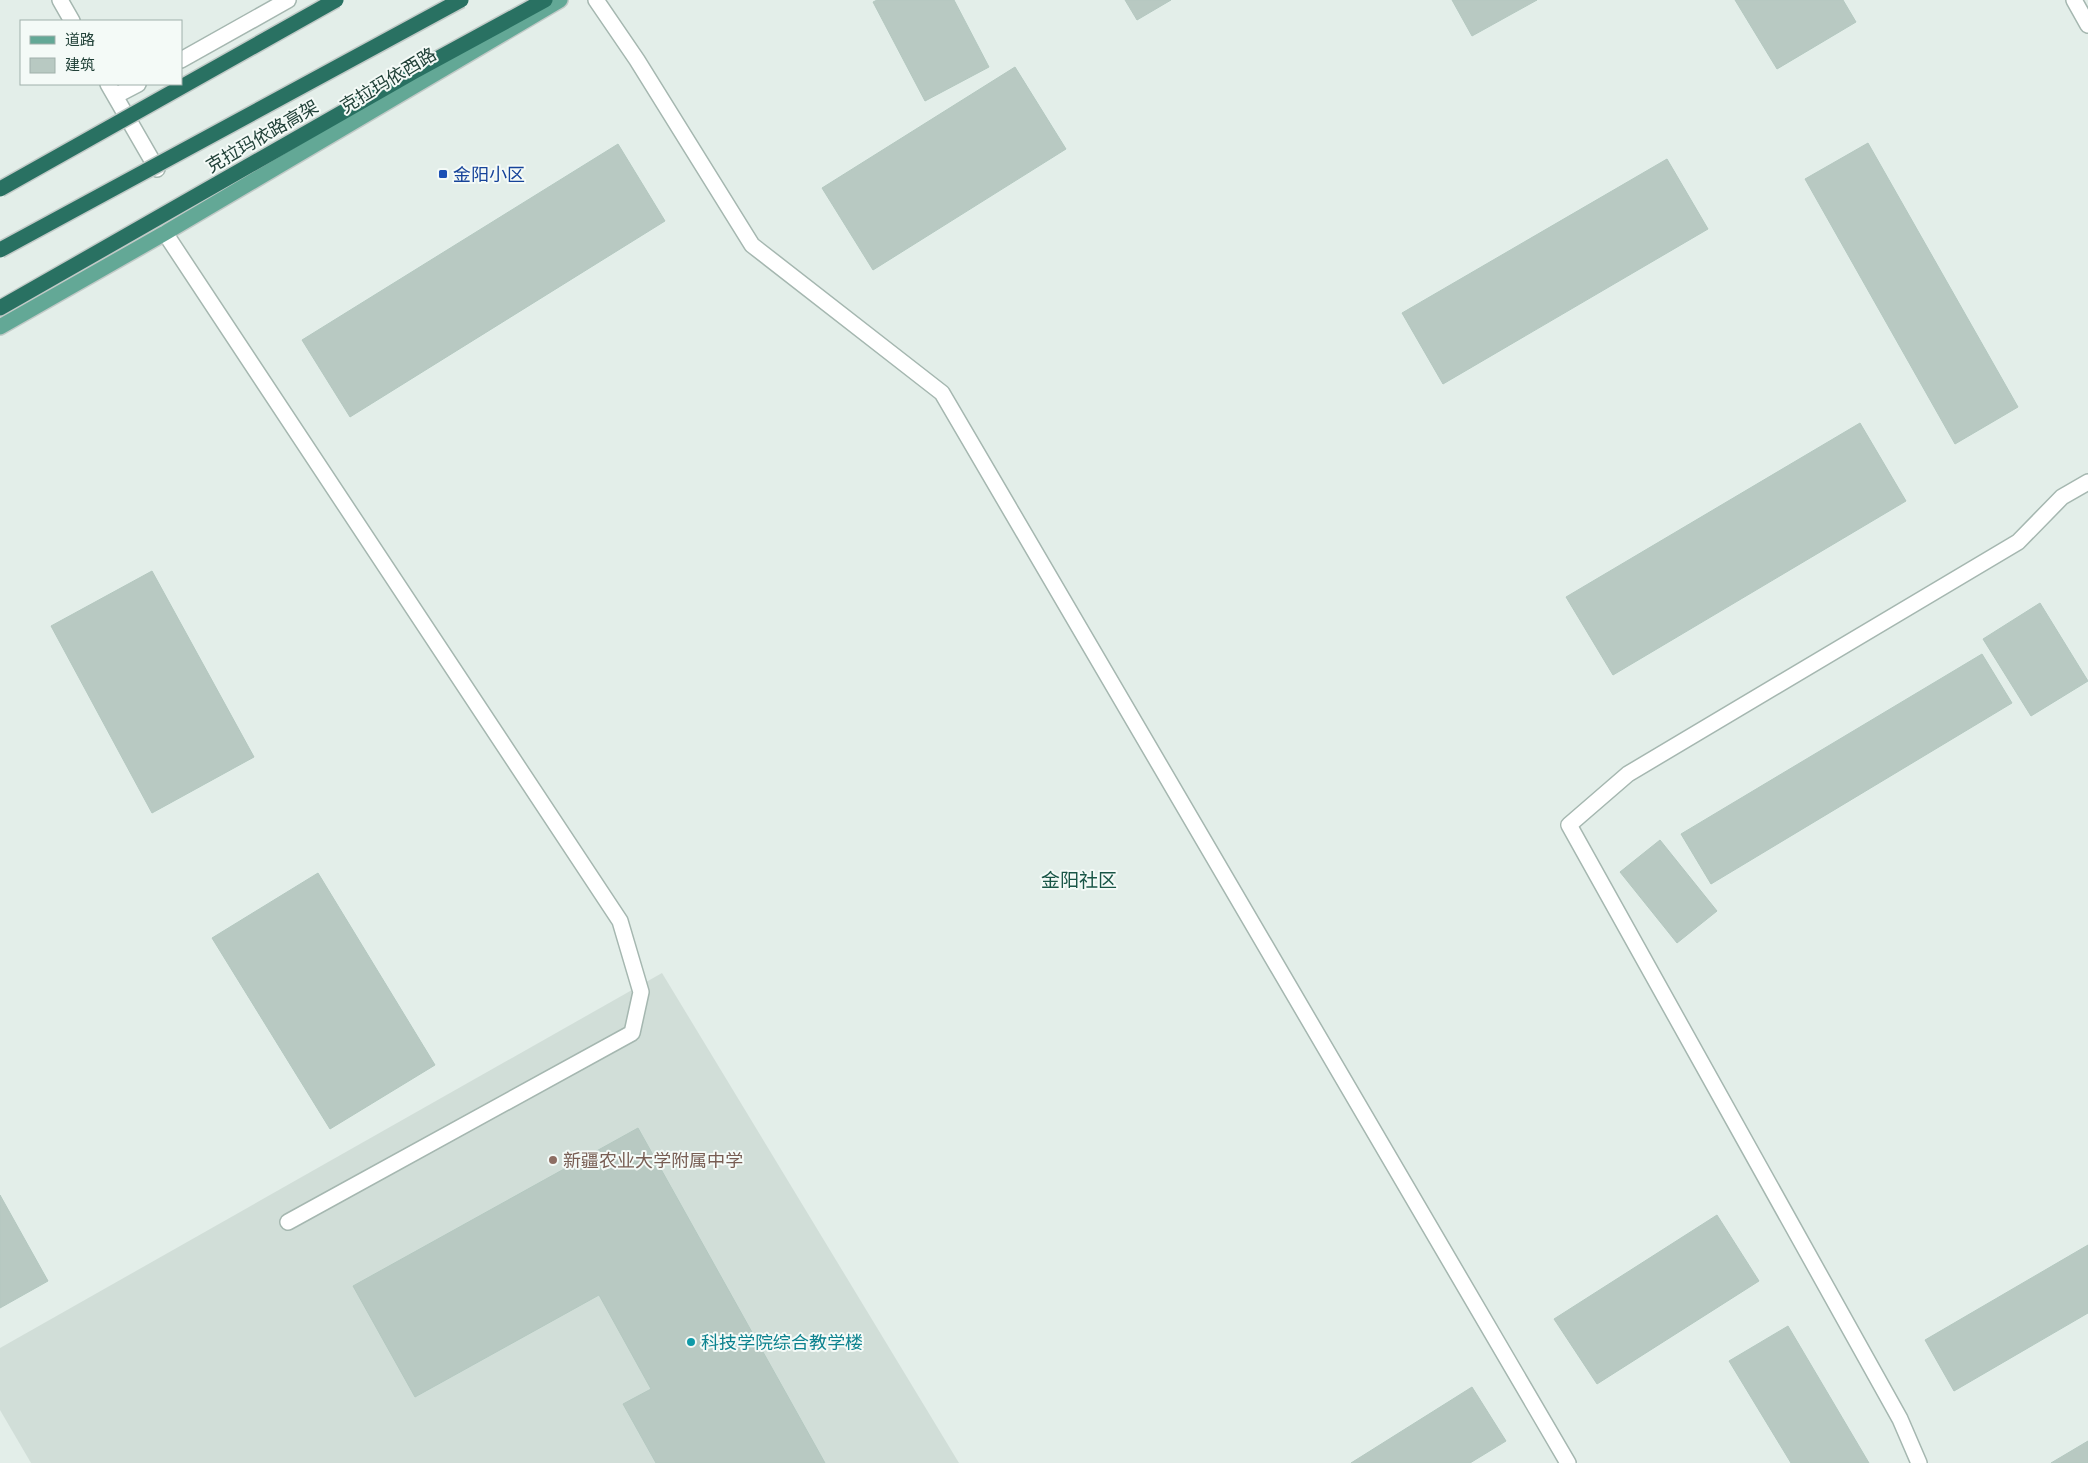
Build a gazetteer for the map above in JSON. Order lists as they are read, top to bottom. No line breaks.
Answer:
{"streets":{"highway":["克拉玛依路高架"],"main road":["克拉玛依西路"]},"districts":["金阳社区"],"places":{"transit":["金阳小区"],"other":["新疆农业大学附属中学","科技学院综合教学楼"]},"legend":["道路","建筑"]}
